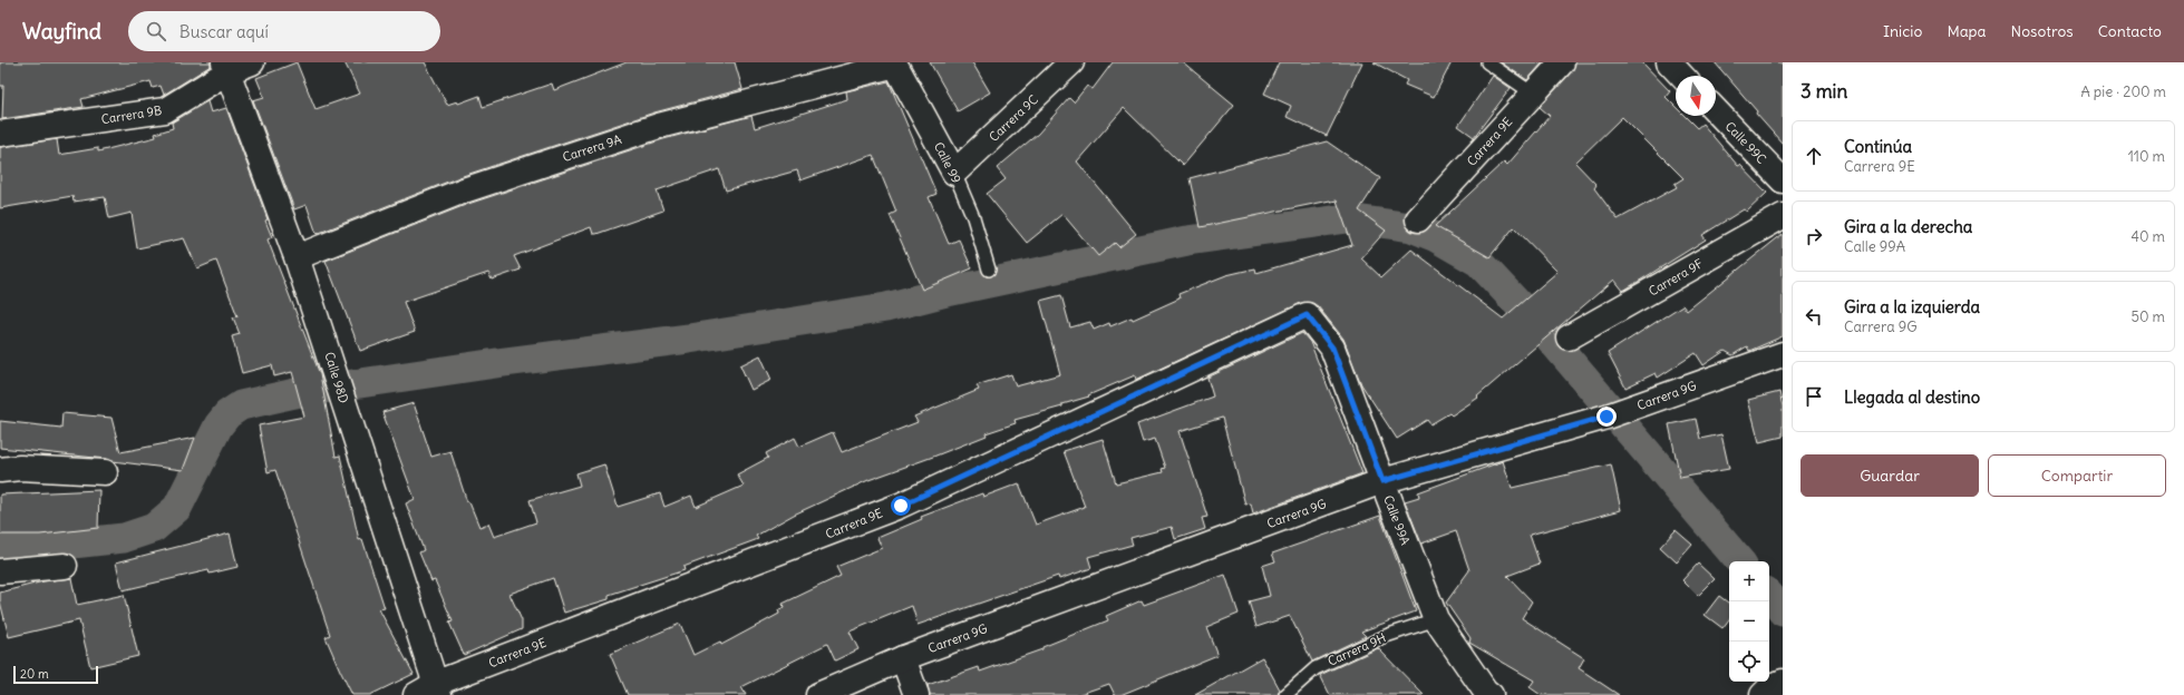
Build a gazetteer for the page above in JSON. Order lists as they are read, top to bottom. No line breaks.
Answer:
{"streets":{"street":["Carrera 9B","Carrera 9C","Carrera 9E","Calle 99C","Carrera 9A","Calle 99","Carrera 9F","Calle 98D","Carrera 9G","Calle 99A"],"lane":["Carrera 9H"]},"crossings":[["Carrera 9B","Calle 98D"],["Carrera 9C","Calle 99"],["Carrera 9E","Calle 98D"],["Carrera 9E","Calle 99A"],["Carrera 9A","Calle 99"],["Carrera 9A","Calle 98D"],["Carrera 9G","Calle 99A"],["Calle 99A","Carrera 9H"]],"scale_bar":"20 m","north":"bottom","page":{"header":"Wayfind","search":"Buscar aquí","nav":["Inicio","Mapa","Nosotros","Contacto"],"heading":["3 min","A pie · 200 m"],"list":[["Continúa","Carrera 9E","110 m"],["Gira a la derecha","Calle 99A","40 m"],["Gira a la izquierda","Carrera 9G","50 m"],"Llegada al destino"],"buttons":["Guardar","Compartir"],"map_buttons":["+","−"],"scale":"20 m"}}
